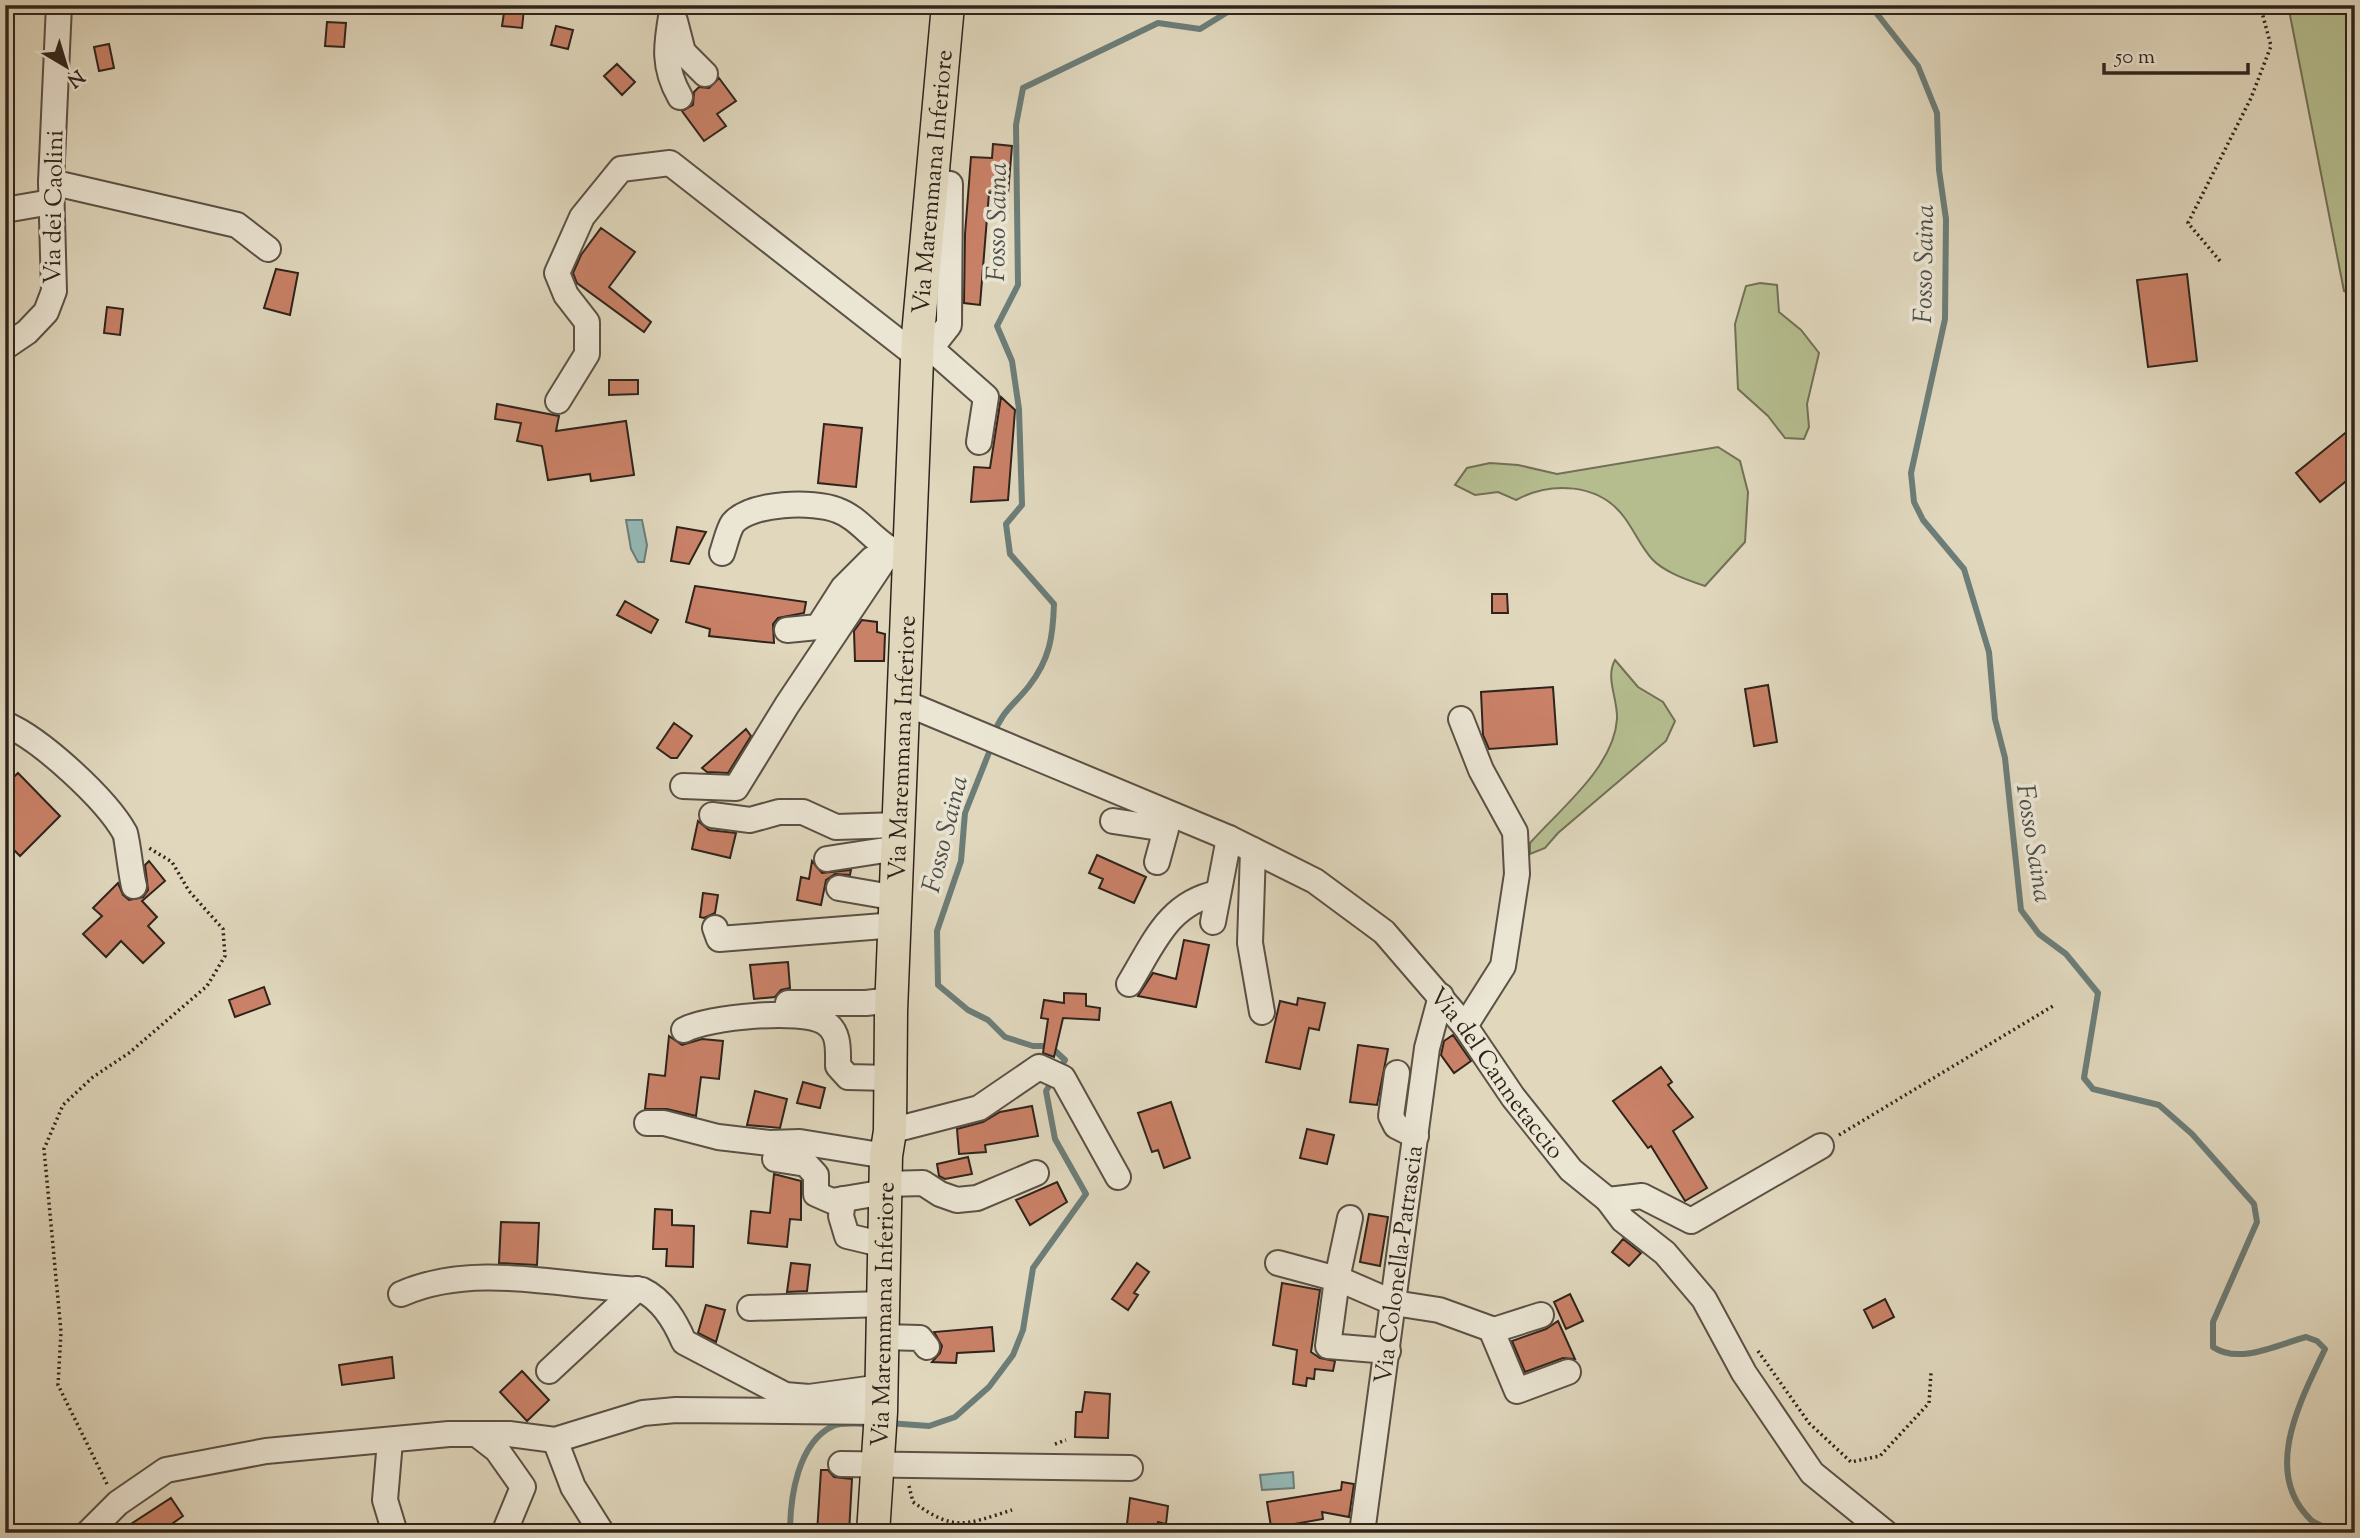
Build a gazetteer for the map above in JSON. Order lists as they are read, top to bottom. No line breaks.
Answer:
{"streets":{"main road":["Via Maremmana Inferiore"],"street":["Via dei Caolini","Via del Cannetaccio","Via Colonella-Patrascia"]},"crossings":[["Via Maremmana Inferiore","Via del Cannetaccio"],["Via del Cannetaccio","Via Colonella-Patrascia"]],"water":["Fosso Saina"],"scale_bar":"50 m","north":"bottom right"}
